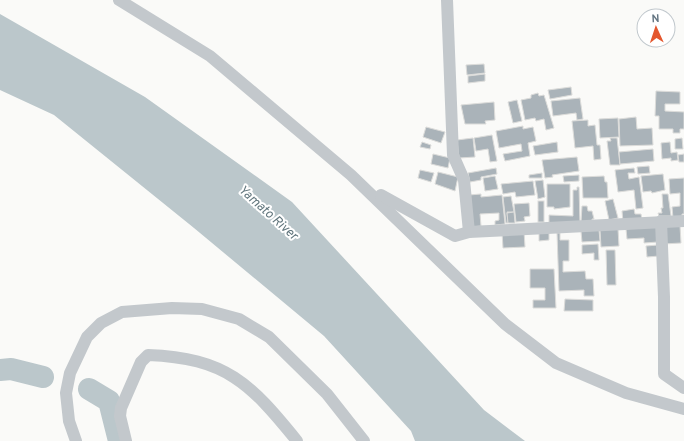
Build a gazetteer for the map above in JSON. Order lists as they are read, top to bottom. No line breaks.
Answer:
{"water":["Yamato River"],"north":"top"}
